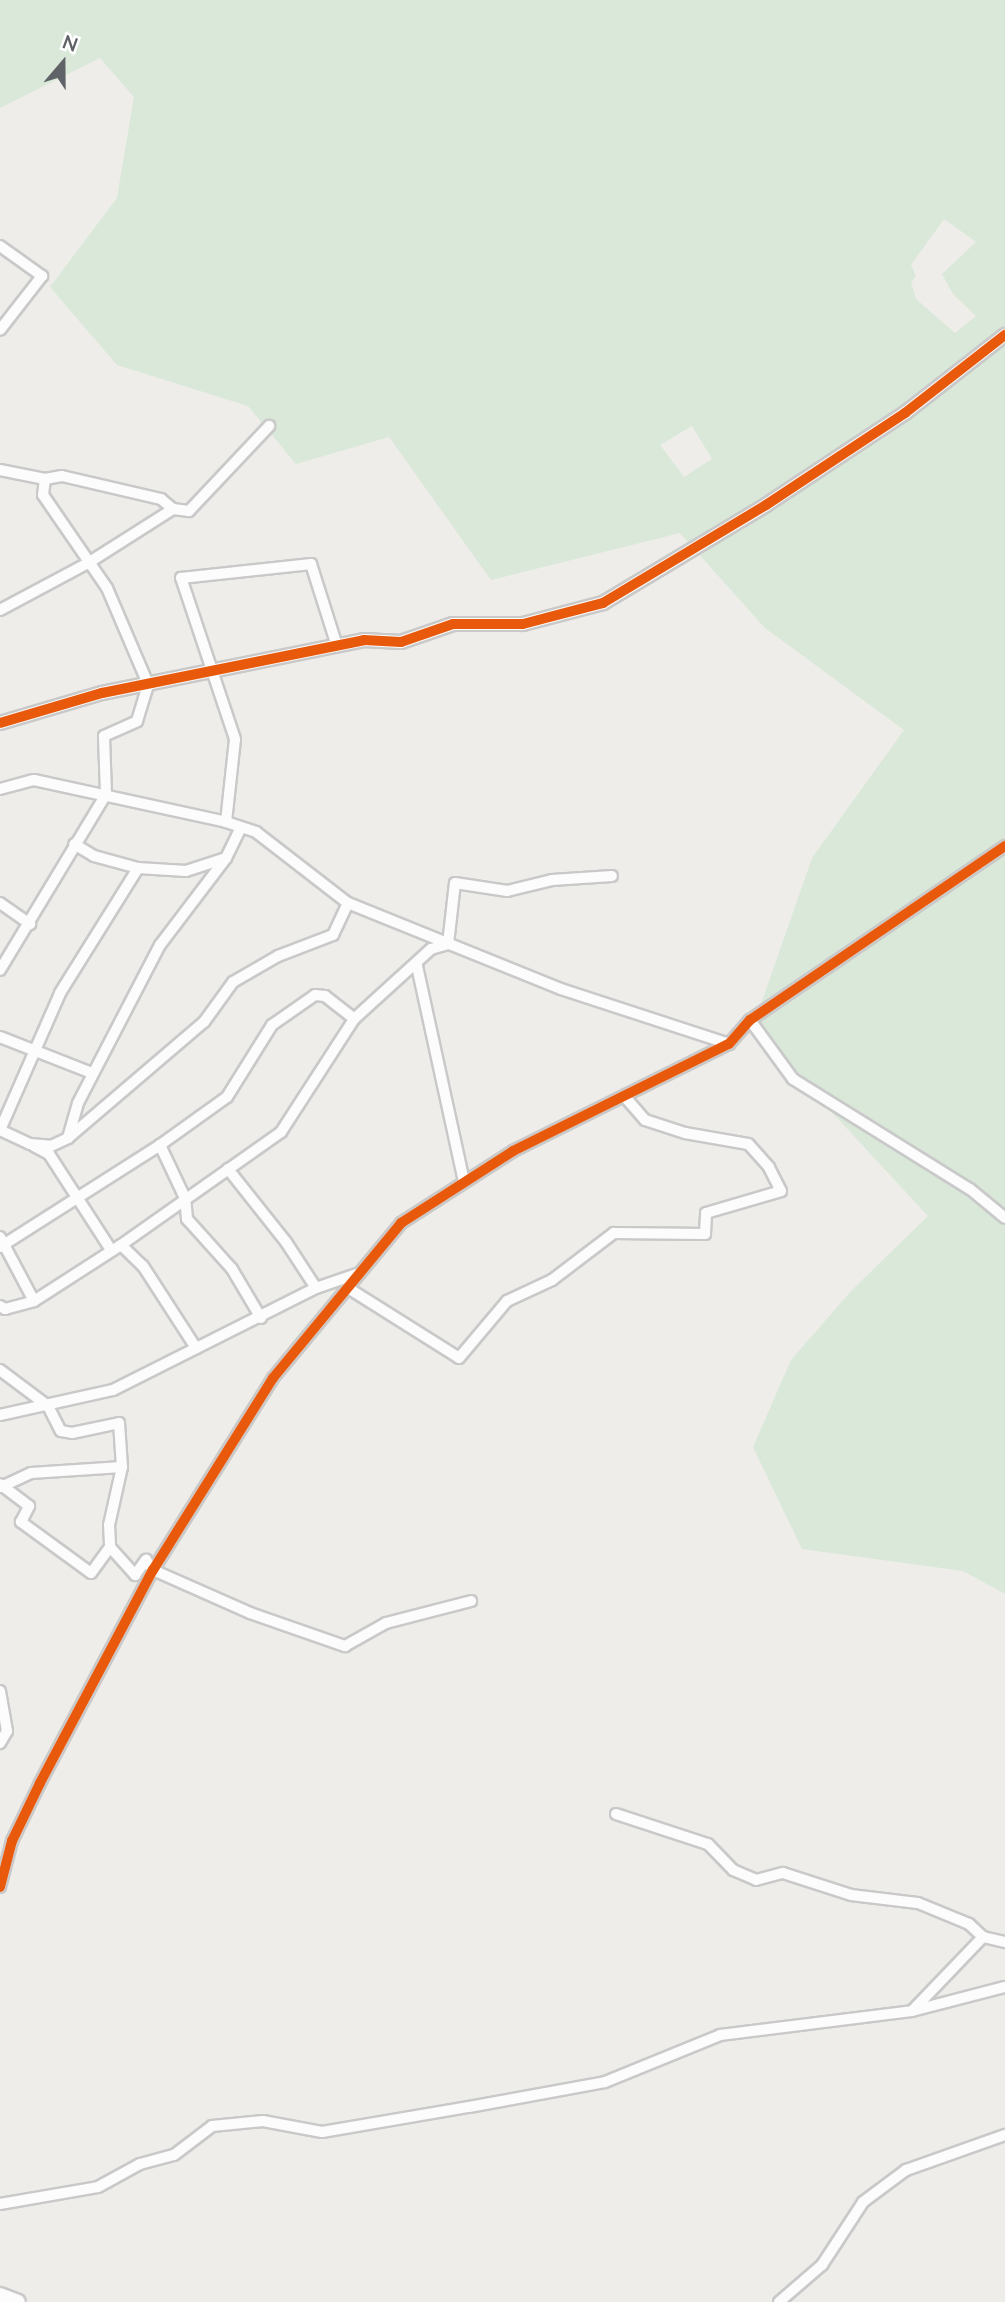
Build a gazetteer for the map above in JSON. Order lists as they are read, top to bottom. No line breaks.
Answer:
{"north":"top"}
